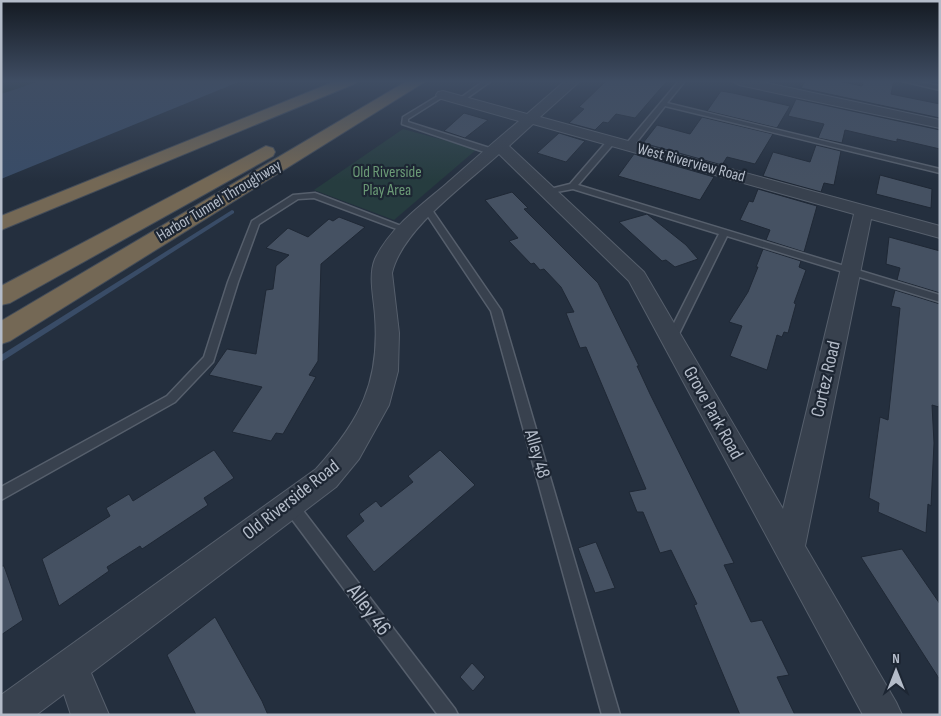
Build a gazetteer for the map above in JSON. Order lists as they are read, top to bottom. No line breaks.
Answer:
{"streets":{"highway":["Harbor Tunnel Throughway"],"street":["West Riverview Road","Cortez Road","Grove Park Road","Old Riverside Road"],"lane":["Alley 48","Alley 46"]},"crossings":[["West Riverview Road","Cortez Road"],["West Riverview Road","Old Riverside Road"],["Cortez Road","Grove Park Road"],["Grove Park Road","Old Riverside Road"],["Alley 48","Old Riverside Road"],["Old Riverside Road","Alley 46"]],"parks":["Old Riverside Play Area"],"north":"top"}
